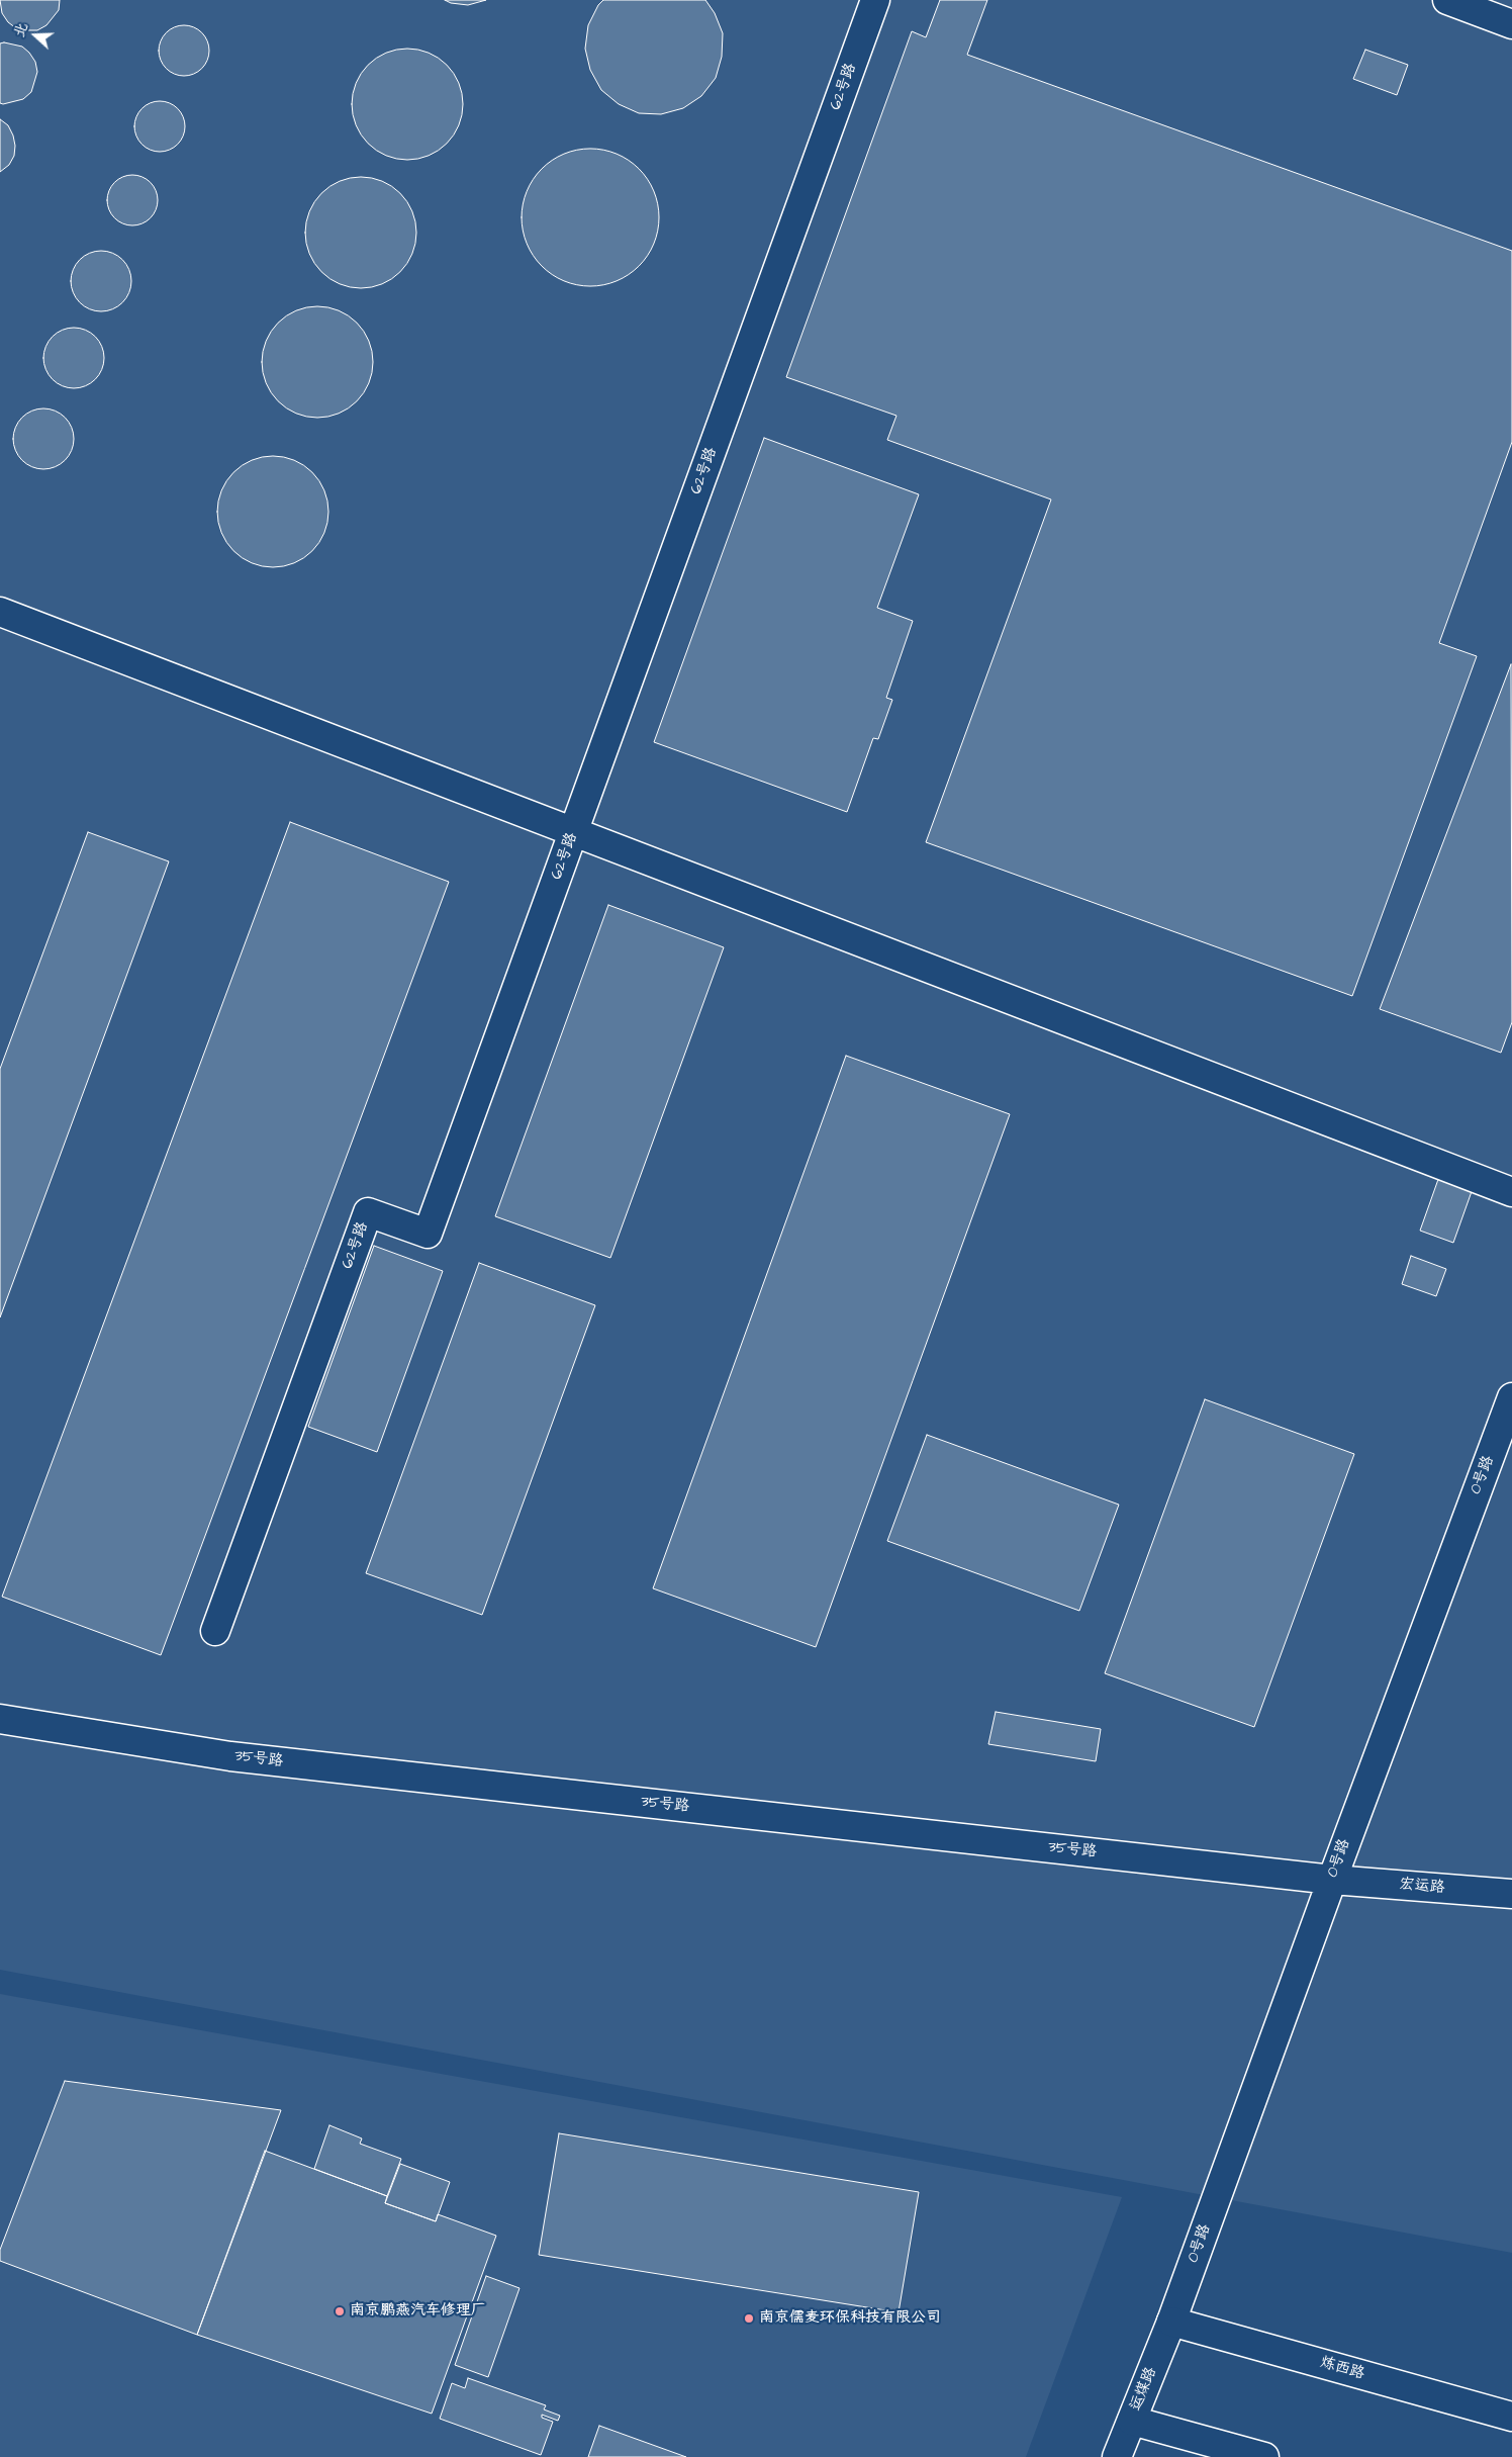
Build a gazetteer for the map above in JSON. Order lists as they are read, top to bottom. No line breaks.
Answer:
{"streets":{"street":["62号路","0号路","35号路","宏运路","炼西路","运煤路"]},"crossings":[["0号路","35号路"],["0号路","宏运路"],["0号路","炼西路"],["0号路","运煤路"],["35号路","宏运路"],["炼西路","运煤路"]],"places":["南京鹏燕汽车修理厂","南京儒麦环保科技有限公司"],"north":"left"}
